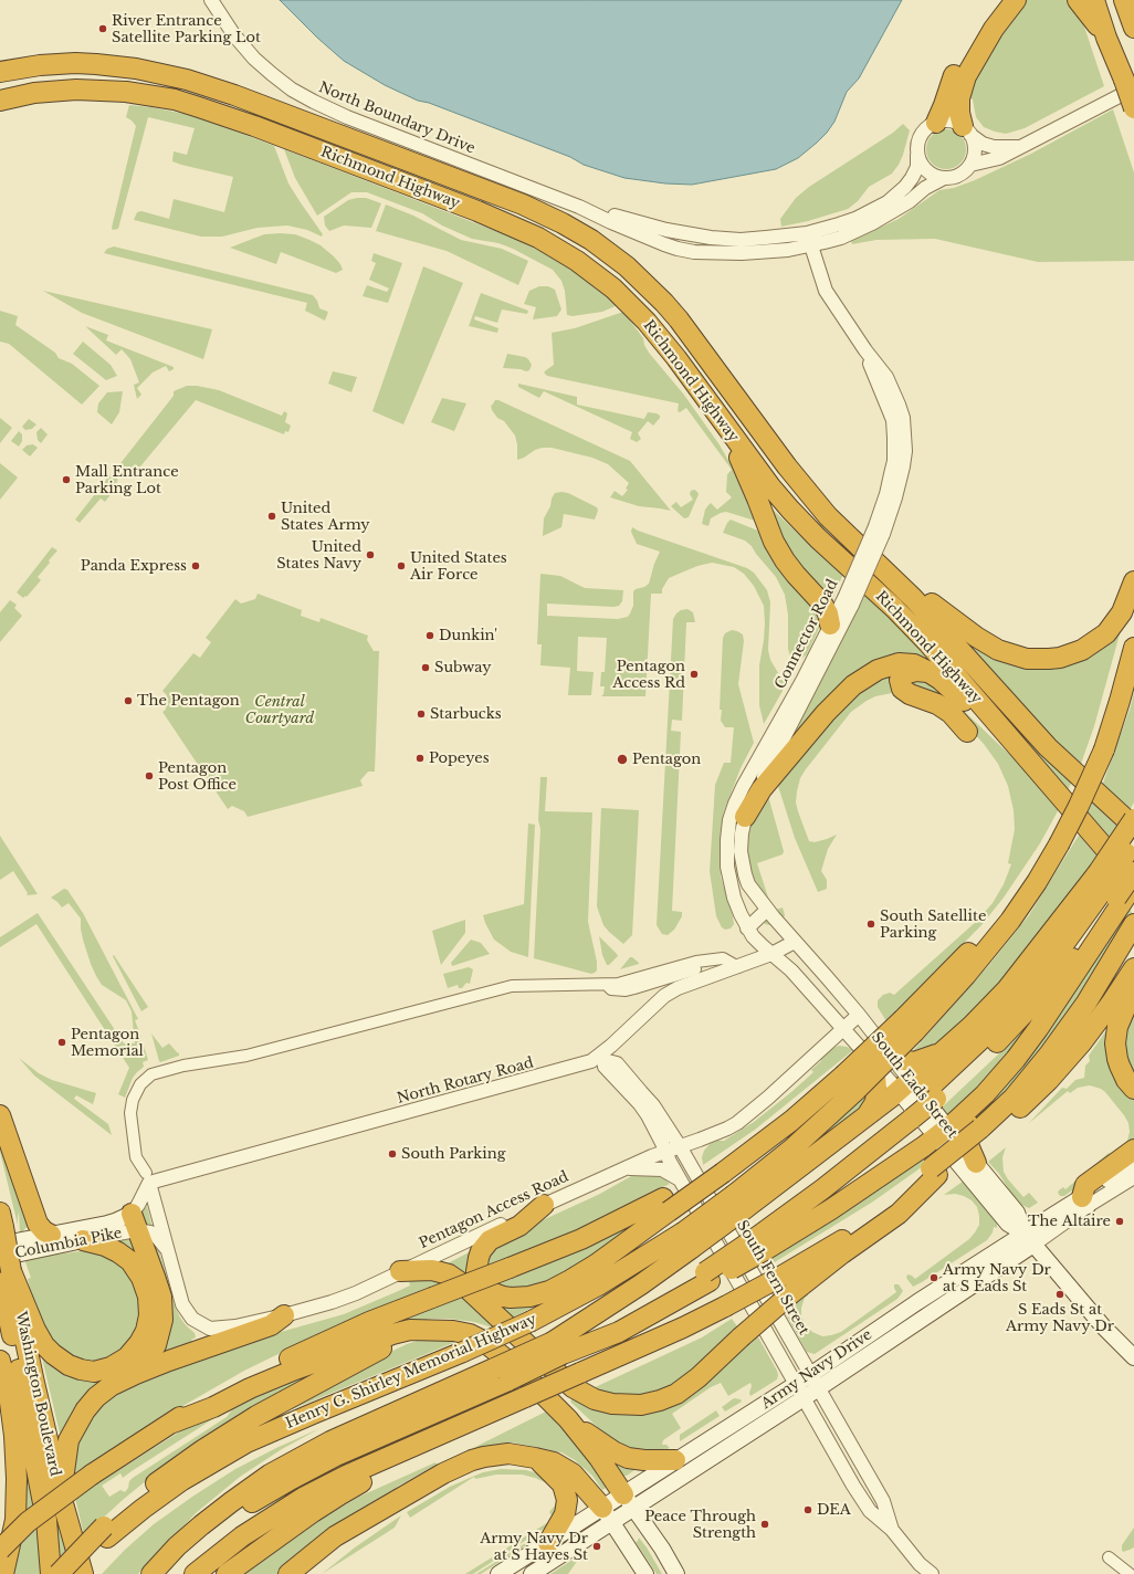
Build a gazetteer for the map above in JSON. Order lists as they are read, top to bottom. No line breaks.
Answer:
{"streets":{"highway":["Richmond Highway","Henry G. Shirley Memorial Highway","Washington Boulevard"],"main road":["South Eads Street","Columbia Pike","Army Navy Drive"],"street":["North Boundary Drive","Connector Road","North Rotary Road","Pentagon Access Road","South Fern Street"]},"crossings":[["North Boundary Drive","Connector Road"],["Connector Road","North Rotary Road"],["Connector Road","South Eads Street"],["North Rotary Road","South Eads Street"],["North Rotary Road","Pentagon Access Road"],["North Rotary Road","South Fern Street"],["South Eads Street","Pentagon Access Road"],["South Eads Street","Army Navy Drive"],["Pentagon Access Road","Columbia Pike"],["Pentagon Access Road","South Fern Street"],["Columbia Pike","Washington Boulevard"],["South Fern Street","Army Navy Drive"]],"parks":["Central Courtyard"],"places":["River Entrance Satellite Parking Lot","Mall Entrance Parking Lot","United States Army","United States Navy","Panda Express","United States Air Force","Dunkin'","Subway","Pentagon Access Rd","The Pentagon","Starbucks","Popeyes","Pentagon","Pentagon Post Office","South Satellite Parking","Pentagon Memorial","South Parking","The Altaire","Army Navy Dr at S Eads St","S Eads St at Army Navy Dr","DEA","Peace Through Strength","Army Navy Dr at S Hayes St"]}
